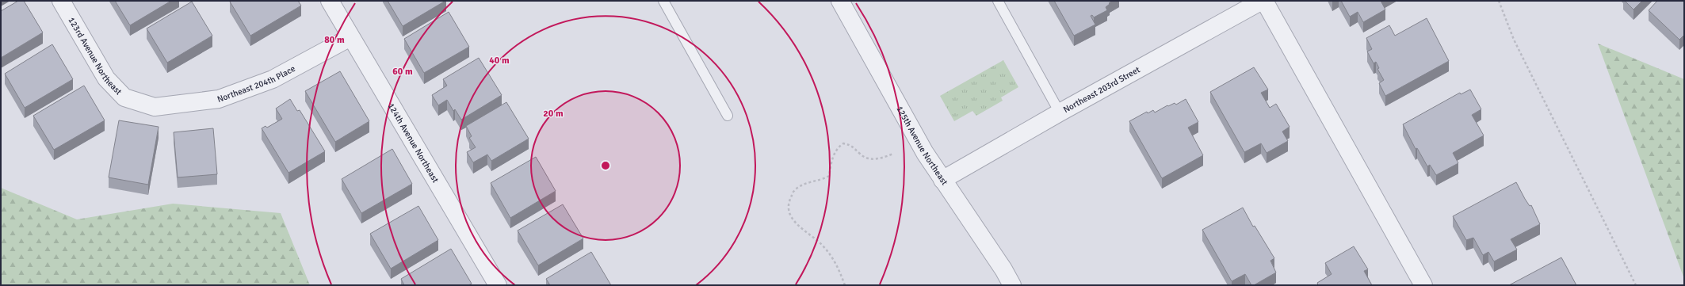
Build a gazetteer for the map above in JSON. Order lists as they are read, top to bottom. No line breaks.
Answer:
{"streets":{"street":["123rd Avenue Northeast","Northeast 204th Place","Northeast 203rd Street","124th Avenue Northeast","125th Avenue Northeast"]},"crossings":[["123rd Avenue Northeast","Northeast 204th Place"],["Northeast 204th Place","124th Avenue Northeast"],["Northeast 203rd Street","125th Avenue Northeast"]],"rings":["80 m","40 m","60 m","20 m"]}
